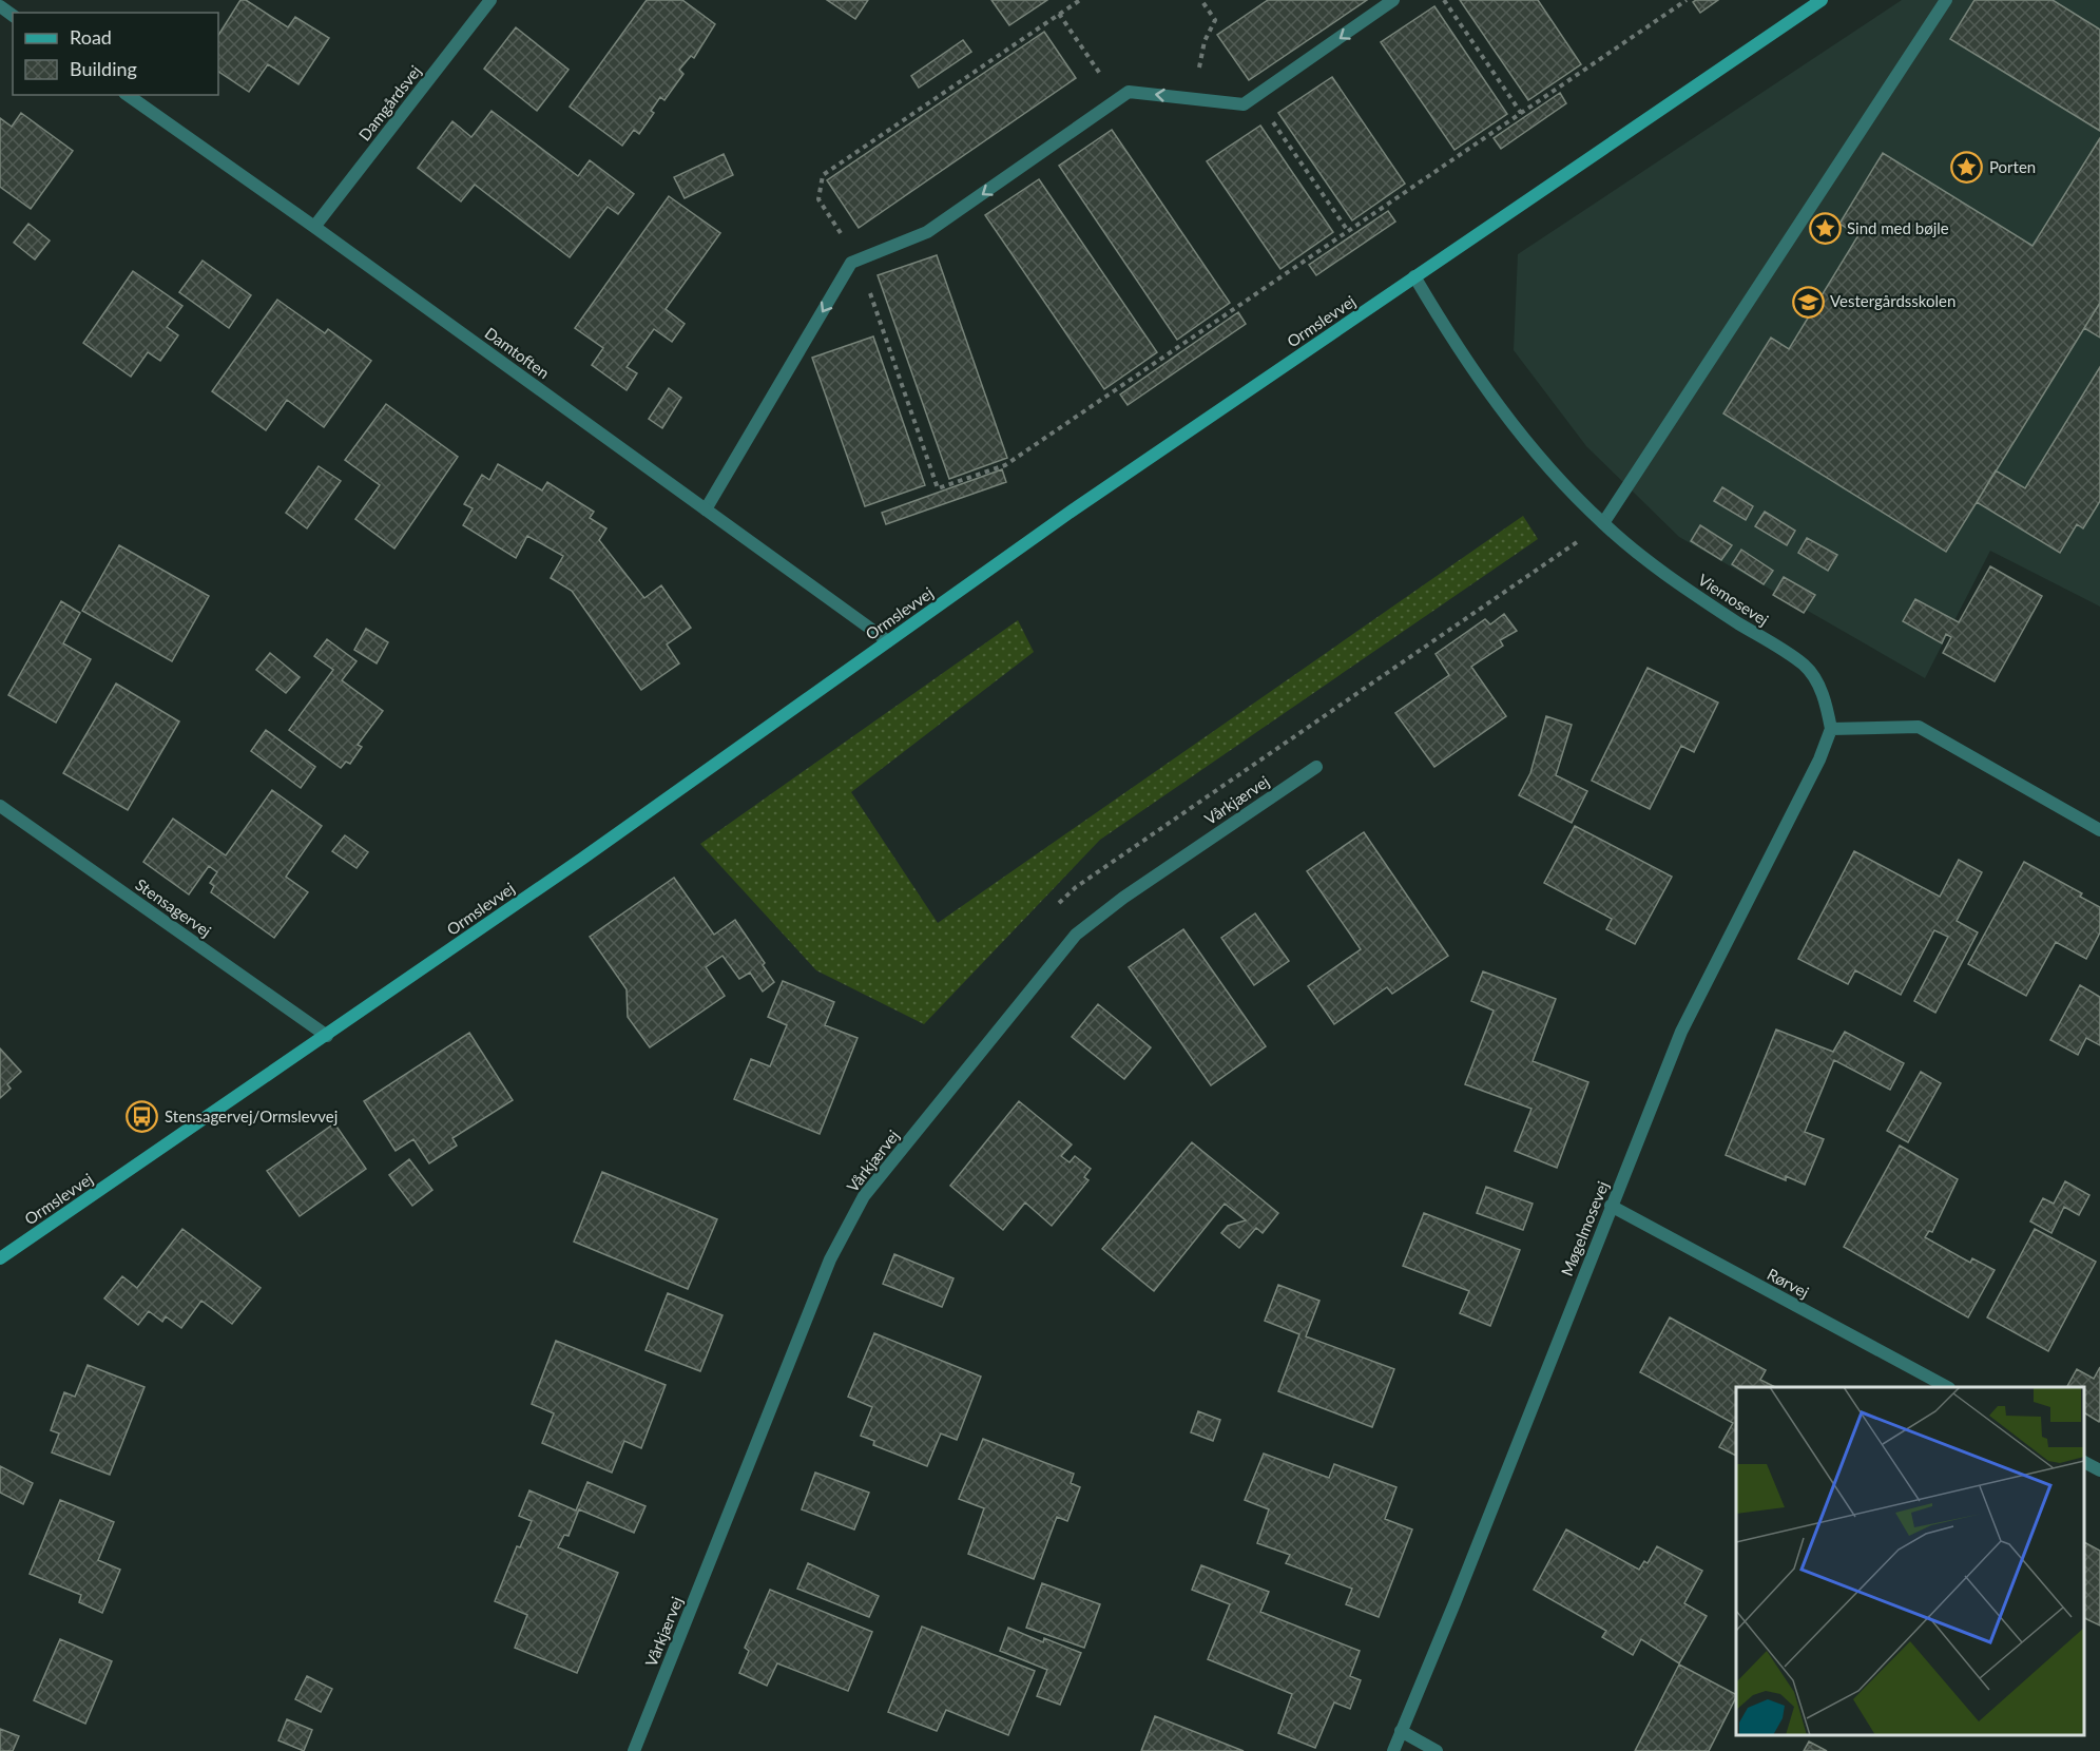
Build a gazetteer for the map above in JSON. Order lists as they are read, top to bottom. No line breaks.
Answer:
{"streets":{"street":["Damgårdsvej","Ormslevvej","Damtoften","Viemosevej","Vårkjærvej","Stensagervej","Møgelmosevej","Rørvej"]},"crossings":[["Damgårdsvej","Damtoften"],["Ormslevvej","Damtoften"],["Ormslevvej","Viemosevej"],["Ormslevvej","Stensagervej"],["Viemosevej","Møgelmosevej"],["Møgelmosevej","Rørvej"]],"places":{"place":["Porten","Sind med bøjle"],"school or university":["Vestergårdsskolen"],"bus stop":["Stensagervej/Ormslevvej"]},"legend":["Road","Building"]}
